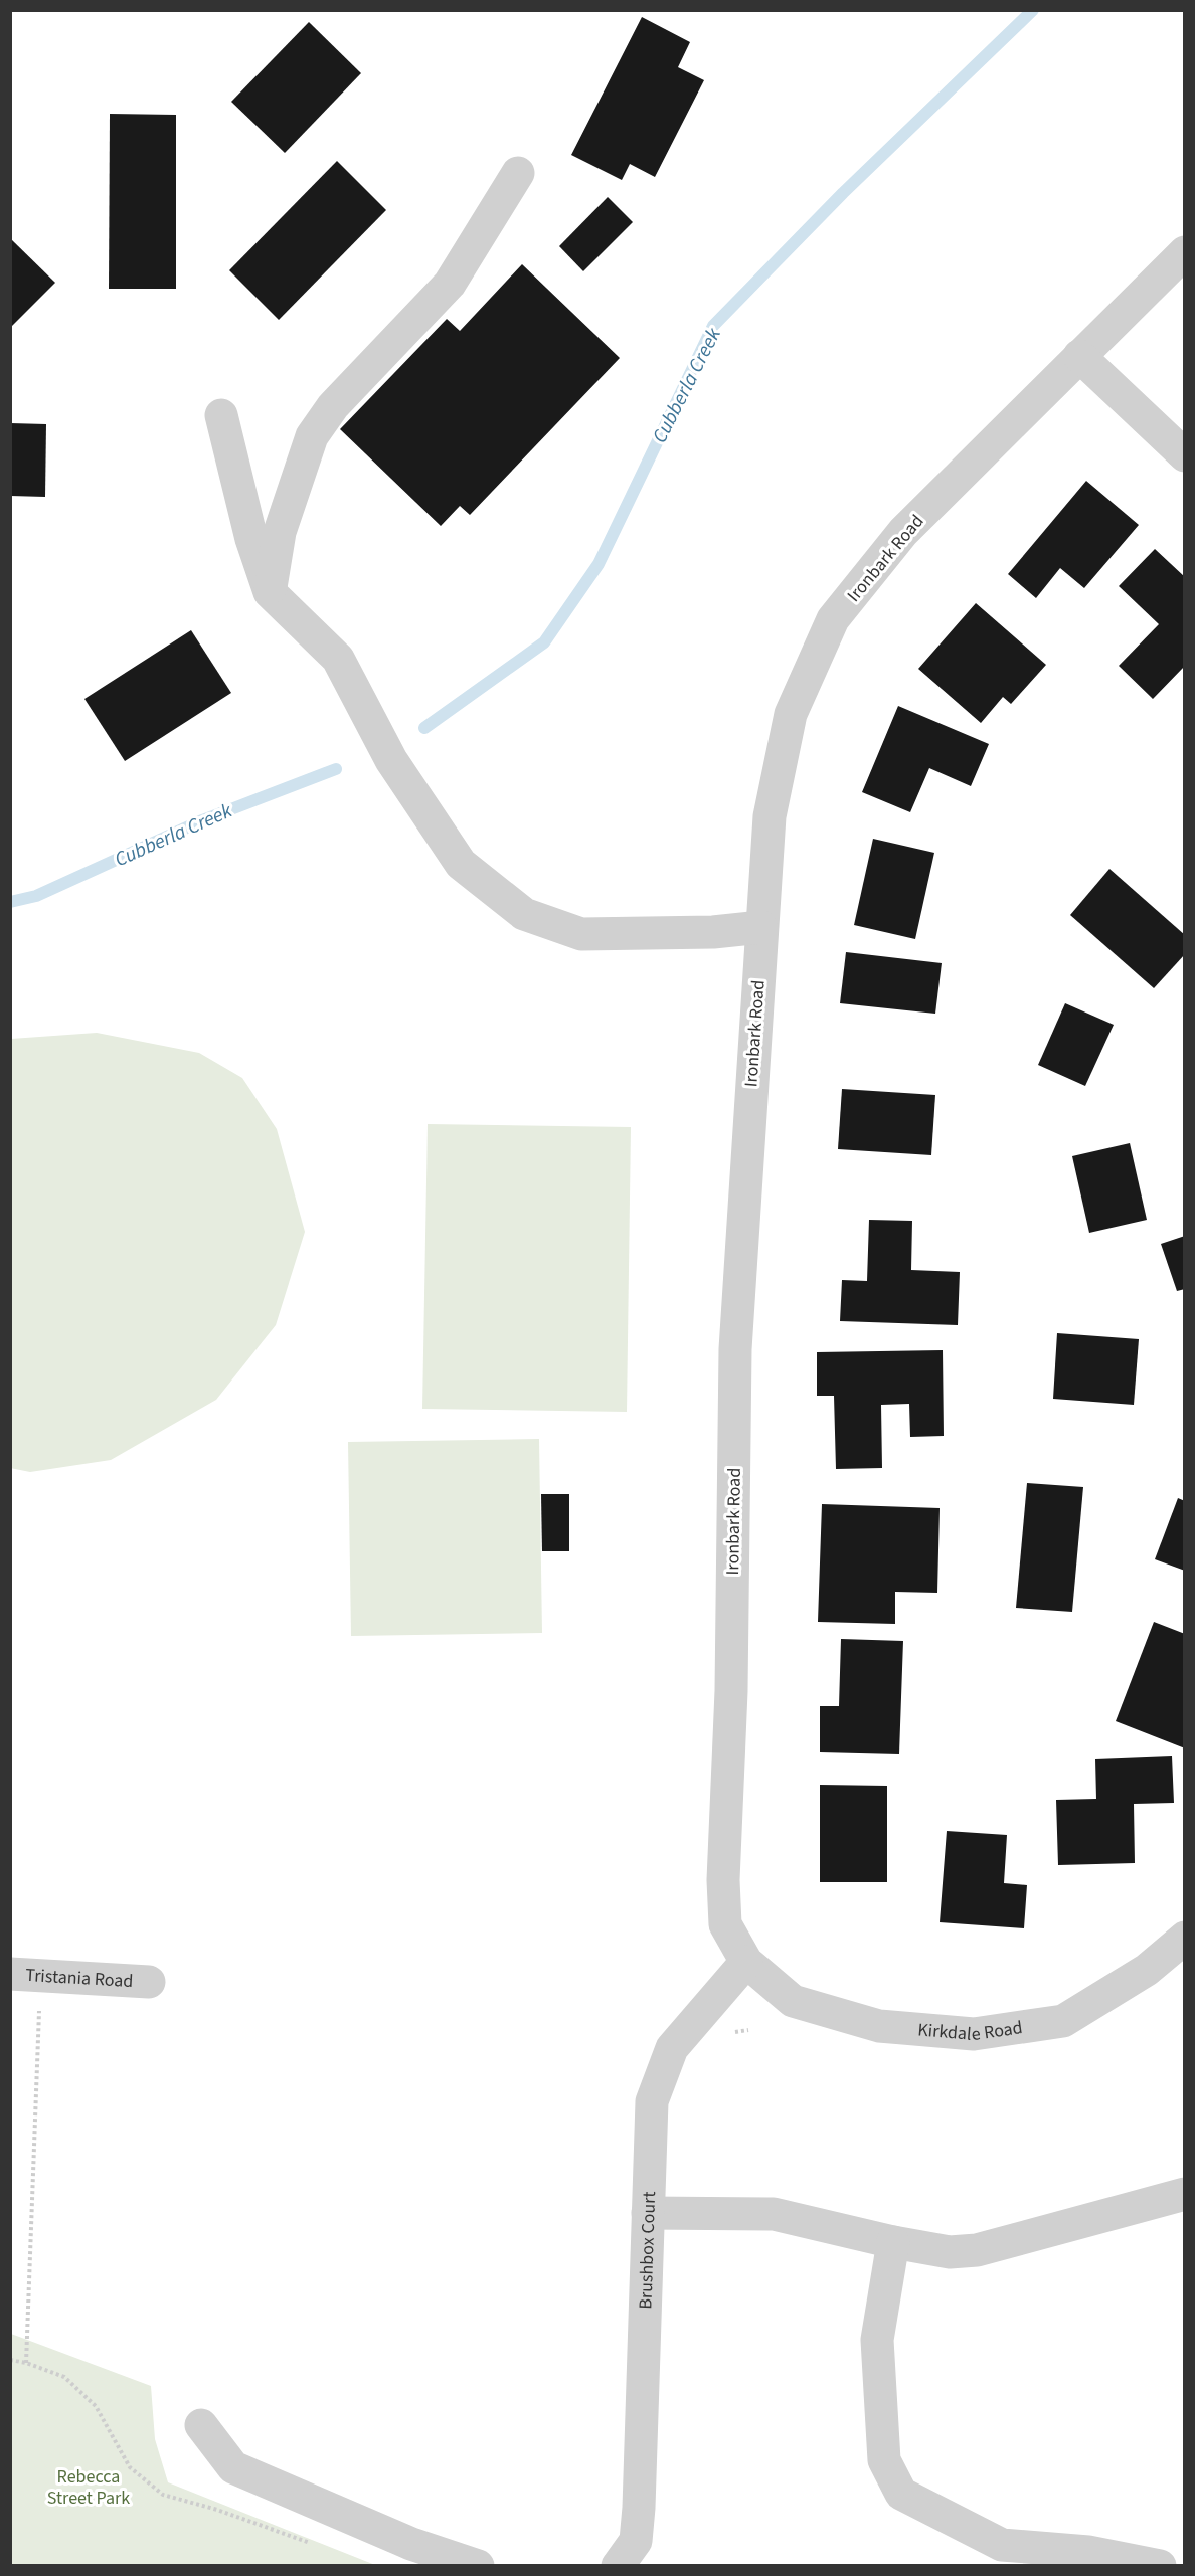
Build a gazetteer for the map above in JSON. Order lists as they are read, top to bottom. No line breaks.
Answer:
{"streets":{"street":["Ironbark Road","Tristania Road","Kirkdale Road","Brushbox Court"]},"crossings":[["Ironbark Road","Kirkdale Road"],["Ironbark Road","Brushbox Court"],["Kirkdale Road","Brushbox Court"]],"water":["Cubberla Creek"],"parks":["Rebecca Street Park"]}
